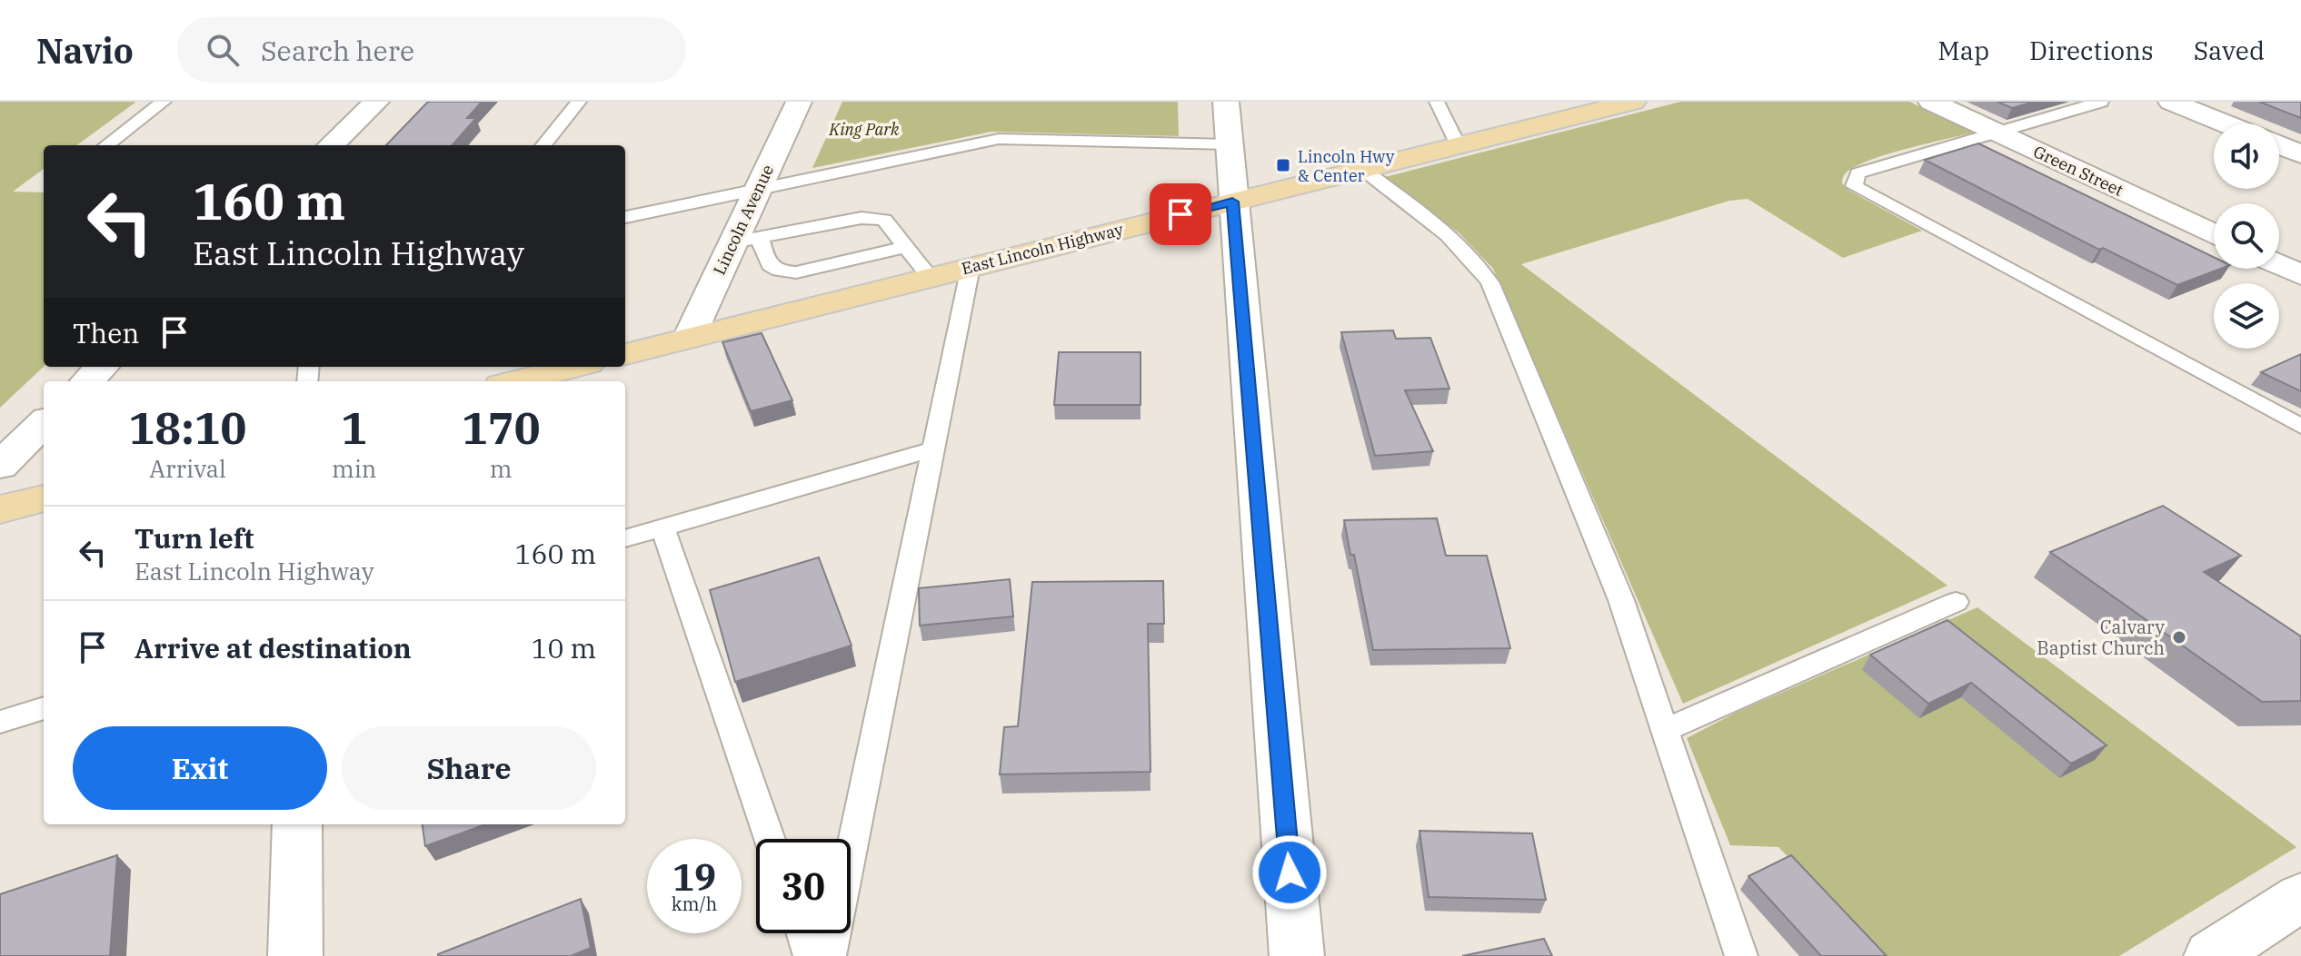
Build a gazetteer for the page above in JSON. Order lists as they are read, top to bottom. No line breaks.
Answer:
{"streets":{"main road":["East Lincoln Highway"],"street":["Green Street","Lincoln Avenue"]},"crossings":[["Lincoln Avenue","East Lincoln Highway"]],"parks":["King Park"],"places":{"transit":["Lincoln Hwy & Center"],"other":["Calvary Baptist Church"]},"page":{"header":"Navio","search":"Search here","nav":["Map","Directions","Saved"],"turn":["160 m","East Lincoln Highway"],"then":"Then","eta":["18:10","Arrival","1","min","170","m"],"list":[{"name":"Turn left","note":"East Lincoln Highway","value":"160 m"},{"name":"Arrive at destination","value":"10 m"}],"buttons":["Exit","Share"],"speed":"19 km/h","limit":"30"}}
